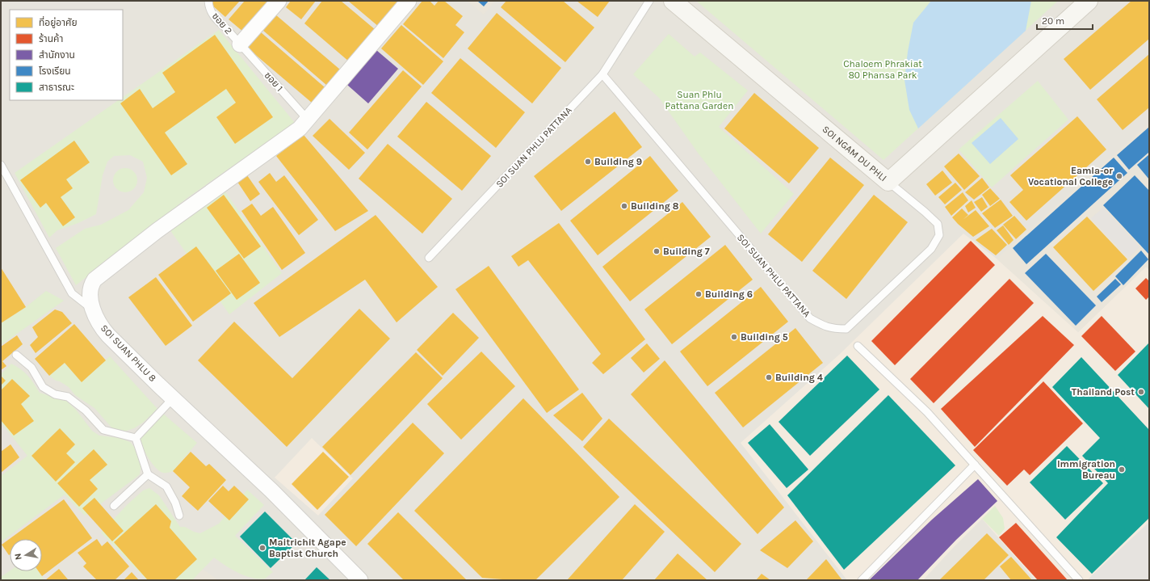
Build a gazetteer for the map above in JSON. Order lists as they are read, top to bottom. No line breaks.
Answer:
{"streets":{"street":["SOI NGAM DU PHLI","SOI SUAN PHLU 8"],"lane":["ซอย 2","ซอย 1","SOI SUAN PHLU PATTANA"]},"crossings":[["ซอย 2","ซอย 1"],["ซอย 1","SOI SUAN PHLU 8"],["SOI SUAN PHLU PATTANA","SOI NGAM DU PHLI"]],"parks":["Chaloem Phrakiat 80 Phansa Park","Suan Phlu Pattana Garden"],"places":["Building 9","Eamla-or Vocational College","Building 8","Building 7","Building 6","Building 5","Building 4","Thailand Post","Immigration Bureau","Maitrichit Agape Baptist Church"],"legend":["ที่อยู่อาศัย","ร้านค้า","สำนักงาน","โรงเรียน","สาธารณะ"],"scale_bar":"20 m","north":"left"}
